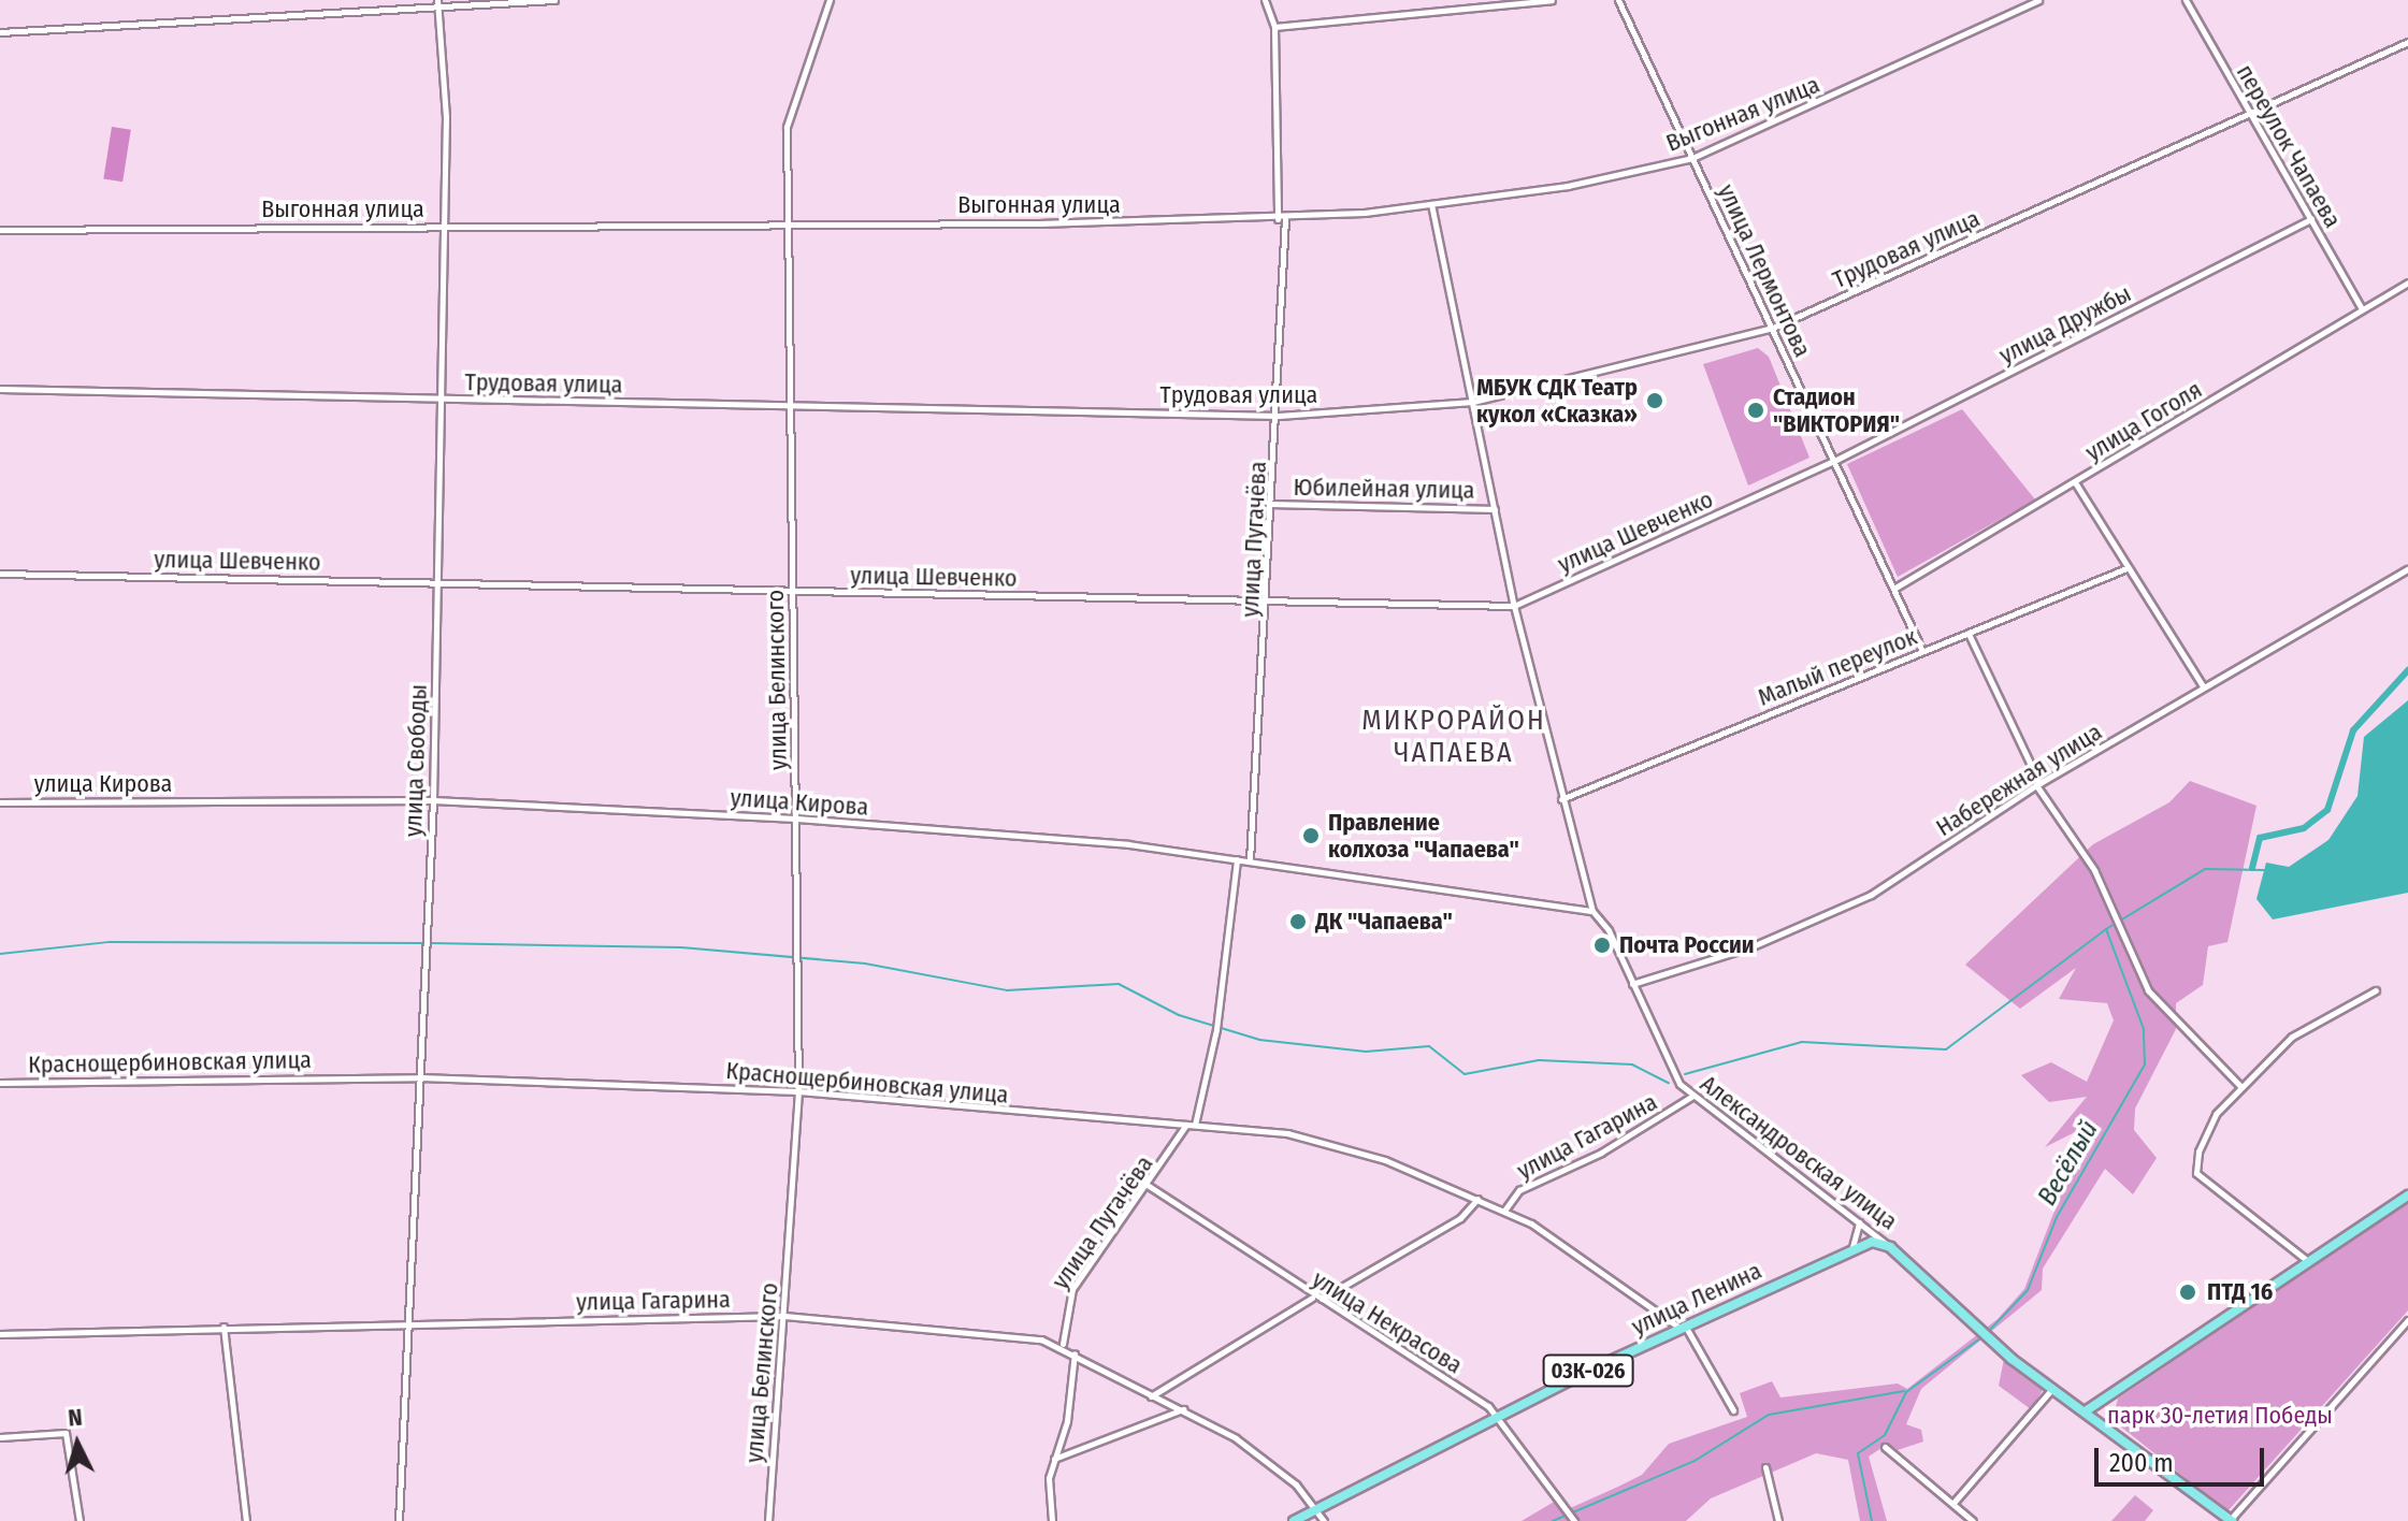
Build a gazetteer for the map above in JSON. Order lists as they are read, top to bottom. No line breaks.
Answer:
{"streets":{"main road":["Александровская улица","улица Ленина","03К-026"],"street":["Выгонная улица","переулок Чапаева","Трудовая улица","улица Лермонтова","улица Дружбы","улица Гоголя","Юбилейная улица","улица Шевченко","улица Пугачёва","Малый переулок","улица Белинского","улица Свободы","Набережная улица","улица Кирова","Краснощербиновская улица","улица Гагарина","улица Некрасова"]},"crossings":[["Выгонная улица","улица Лермонтова"],["Выгонная улица","улица Пугачёва"],["Выгонная улица","улица Белинского"],["Выгонная улица","улица Свободы"],["Выгонная улица","Александровская улица"],["переулок Чапаева","Трудовая улица"],["переулок Чапаева","улица Дружбы"],["переулок Чапаева","улица Гоголя"],["Трудовая улица","улица Лермонтова"],["Трудовая улица","улица Пугачёва"],["Трудовая улица","улица Белинского"],["Трудовая улица","улица Свободы"],["Трудовая улица","Александровская улица"],["улица Лермонтова","улица Дружбы"],["улица Лермонтова","улица Гоголя"],["улица Лермонтова","улица Шевченко"],["улица Лермонтова","Малый переулок"],["улица Дружбы","улица Шевченко"],["Юбилейная улица","улица Пугачёва"],["Юбилейная улица","Александровская улица"],["улица Шевченко","улица Пугачёва"],["улица Шевченко","улица Белинского"],["улица Шевченко","улица Свободы"],["улица Шевченко","Александровская улица"],["улица Пугачёва","улица Кирова"],["улица Пугачёва","Краснощербиновская улица"],["улица Пугачёва","улица Гагарина"],["улица Пугачёва","улица Некрасова"],["Малый переулок","Александровская улица"],["улица Белинского","улица Кирова"],["улица Белинского","Краснощербиновская улица"],["улица Белинского","улица Гагарина"],["улица Свободы","улица Кирова"],["улица Свободы","Краснощербиновская улица"],["улица Свободы","улица Гагарина"],["Набережная улица","Александровская улица"],["улица Кирова","Александровская улица"],["Краснощербиновская улица","улица Гагарина"],["Краснощербиновская улица","улица Ленина"],["улица Гагарина","Александровская улица"],["Александровская улица","улица Ленина"],["улица Ленина","улица Некрасова"]],"districts":["МИКРОРАЙОН ЧАПАЕВА"],"water":["Весёлый"],"parks":["парк 30-летия Победы"],"places":["МБУК СДК Театр кукол «Сказка»","Стадион \"ВИКТОРИЯ\"","Правление колхоза \"Чапаева\"","ДК \"Чапаева\"","Почта России","ПТД 16"],"scale_bar":"200 m","north":"top"}
